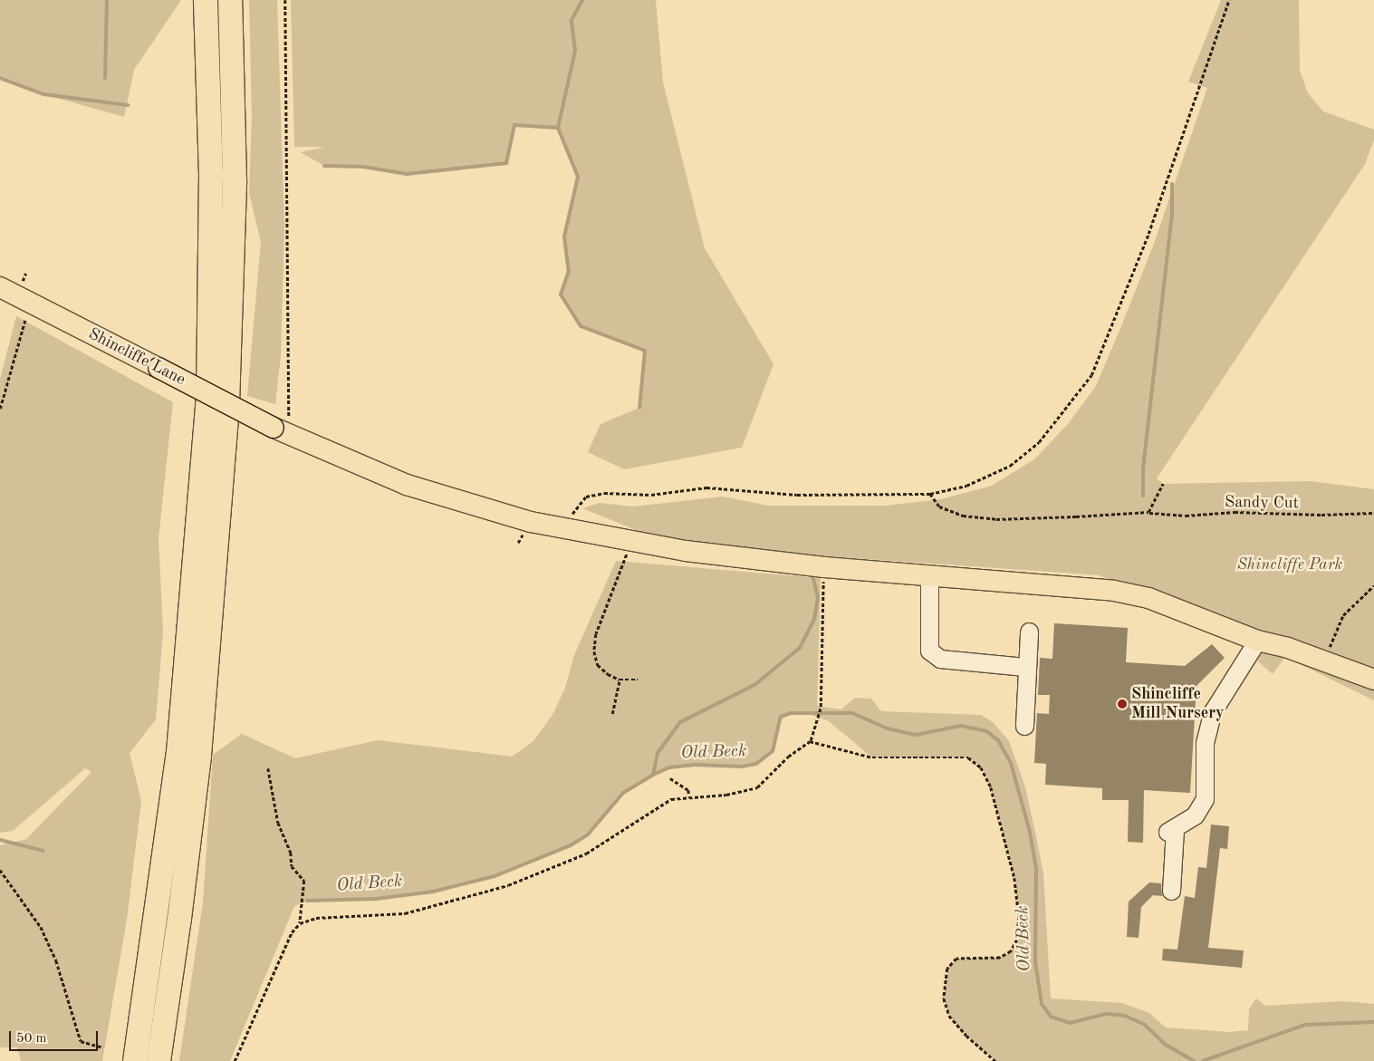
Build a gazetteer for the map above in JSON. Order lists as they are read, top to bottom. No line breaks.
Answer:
{"streets":{"main road":["Shincliffe Lane"],"path":["Sandy Cut"]},"water":["Old Beck"],"parks":["Shincliffe Park"],"places":["Shincliffe Mill Nursery"],"scale_bar":"50 m"}
